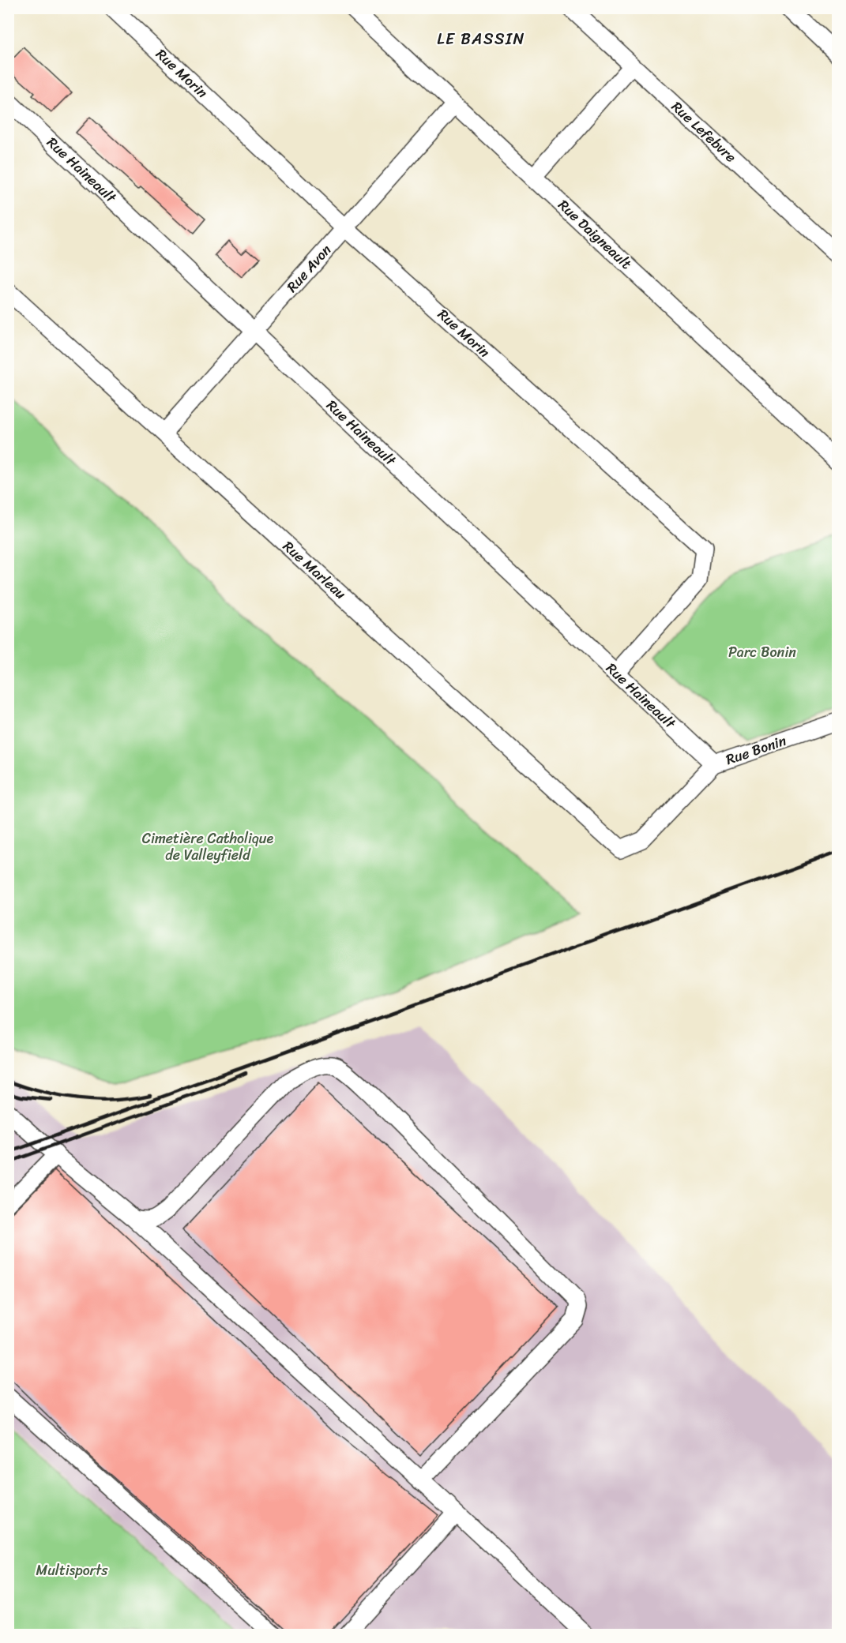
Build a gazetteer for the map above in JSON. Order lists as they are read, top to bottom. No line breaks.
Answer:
{"streets":{"street":["Rue Morin","Rue Lefebvre","Rue Haineault","Rue Daigneault","Rue Avon","Rue Marleau","Rue Bonin"]},"crossings":[["Rue Morin","Rue Haineault"],["Rue Morin","Rue Avon"],["Rue Haineault","Rue Avon"],["Rue Haineault","Rue Bonin"],["Rue Daigneault","Rue Avon"],["Rue Avon","Rue Marleau"],["Rue Marleau","Rue Bonin"]],"districts":["LE BASSIN"],"parks":["Parc Bonin","Cimetière Catholique de Valleyfield","Multisports"]}
